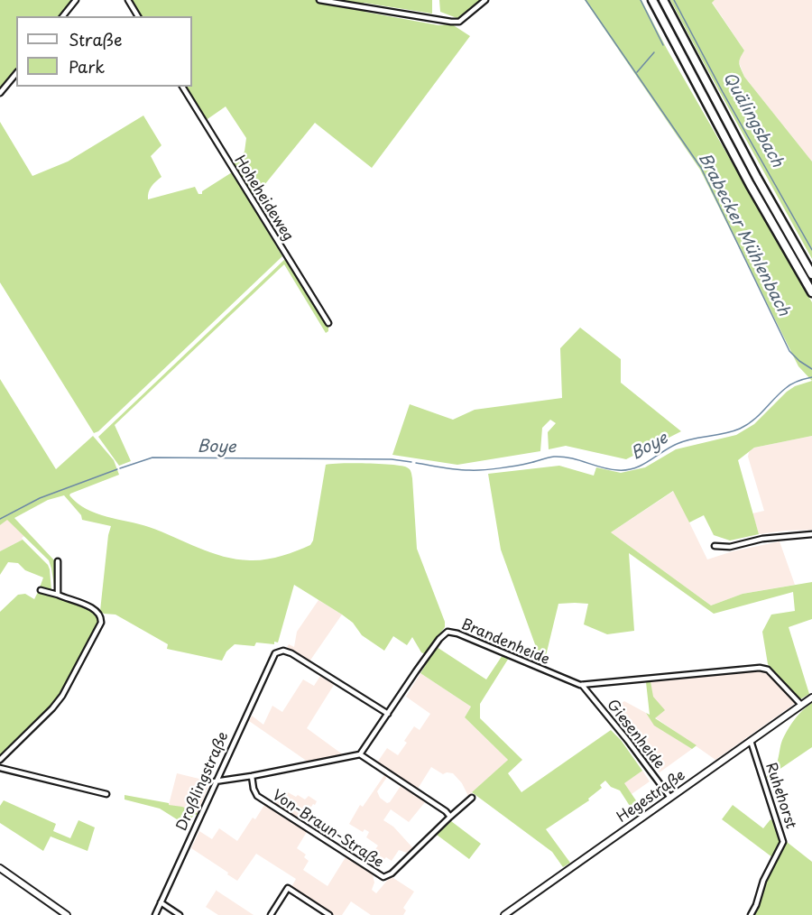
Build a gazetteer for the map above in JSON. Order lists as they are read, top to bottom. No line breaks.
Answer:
{"streets":{"street":["Hoheheideweg","Brandenheide","Giesenheide","Droßlingstraße","Ruhehorst","Hegestraße","Von-Braun-Straße"]},"crossings":[["Brandenheide","Giesenheide"],["Brandenheide","Droßlingstraße"],["Brandenheide","Hegestraße"],["Giesenheide","Hegestraße"],["Ruhehorst","Hegestraße"]],"water":["Quälingsbach","Brabecker Mühlenbach","Boye"],"legend":["Straße","Park"]}
